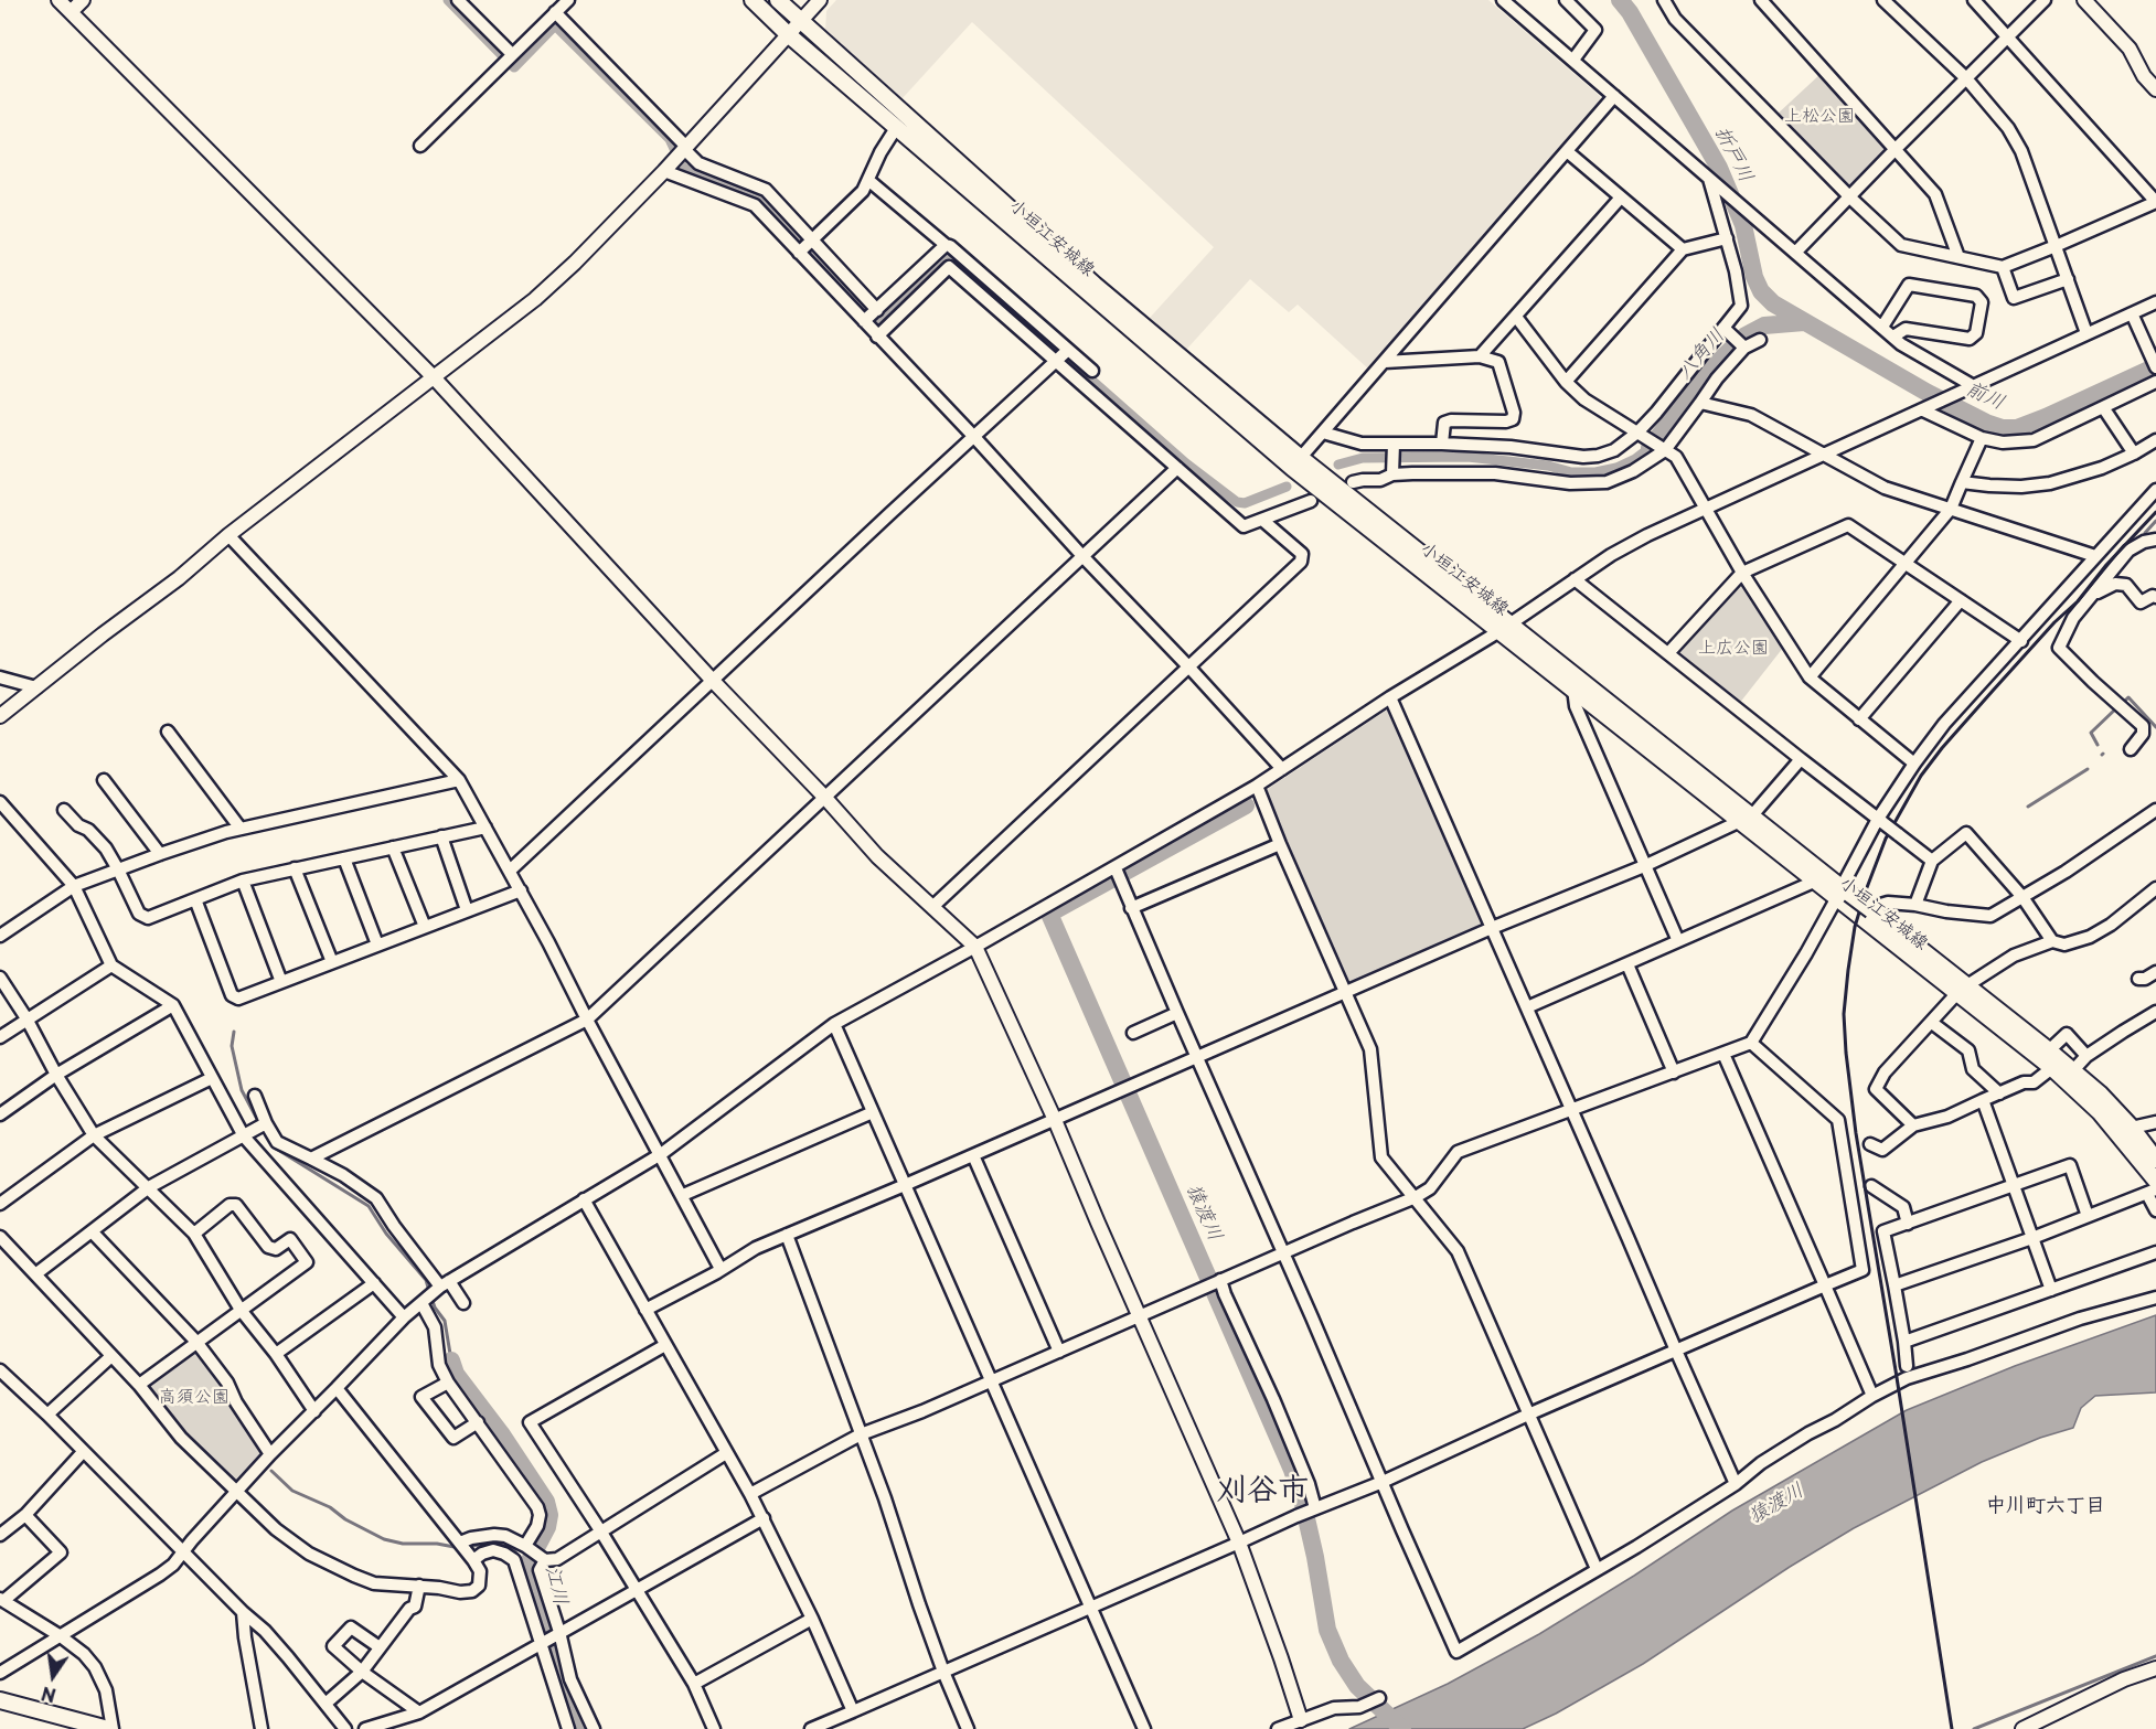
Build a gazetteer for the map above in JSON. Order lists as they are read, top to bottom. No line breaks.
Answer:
{"streets":{"main road":["小垣江安城線"]},"districts":["刈谷市","中川町六丁目"],"water":["折戸川","八角川","前川","猿渡川","江川"],"parks":["上松公園","上広公園","高須公園"],"north":"bottom"}
